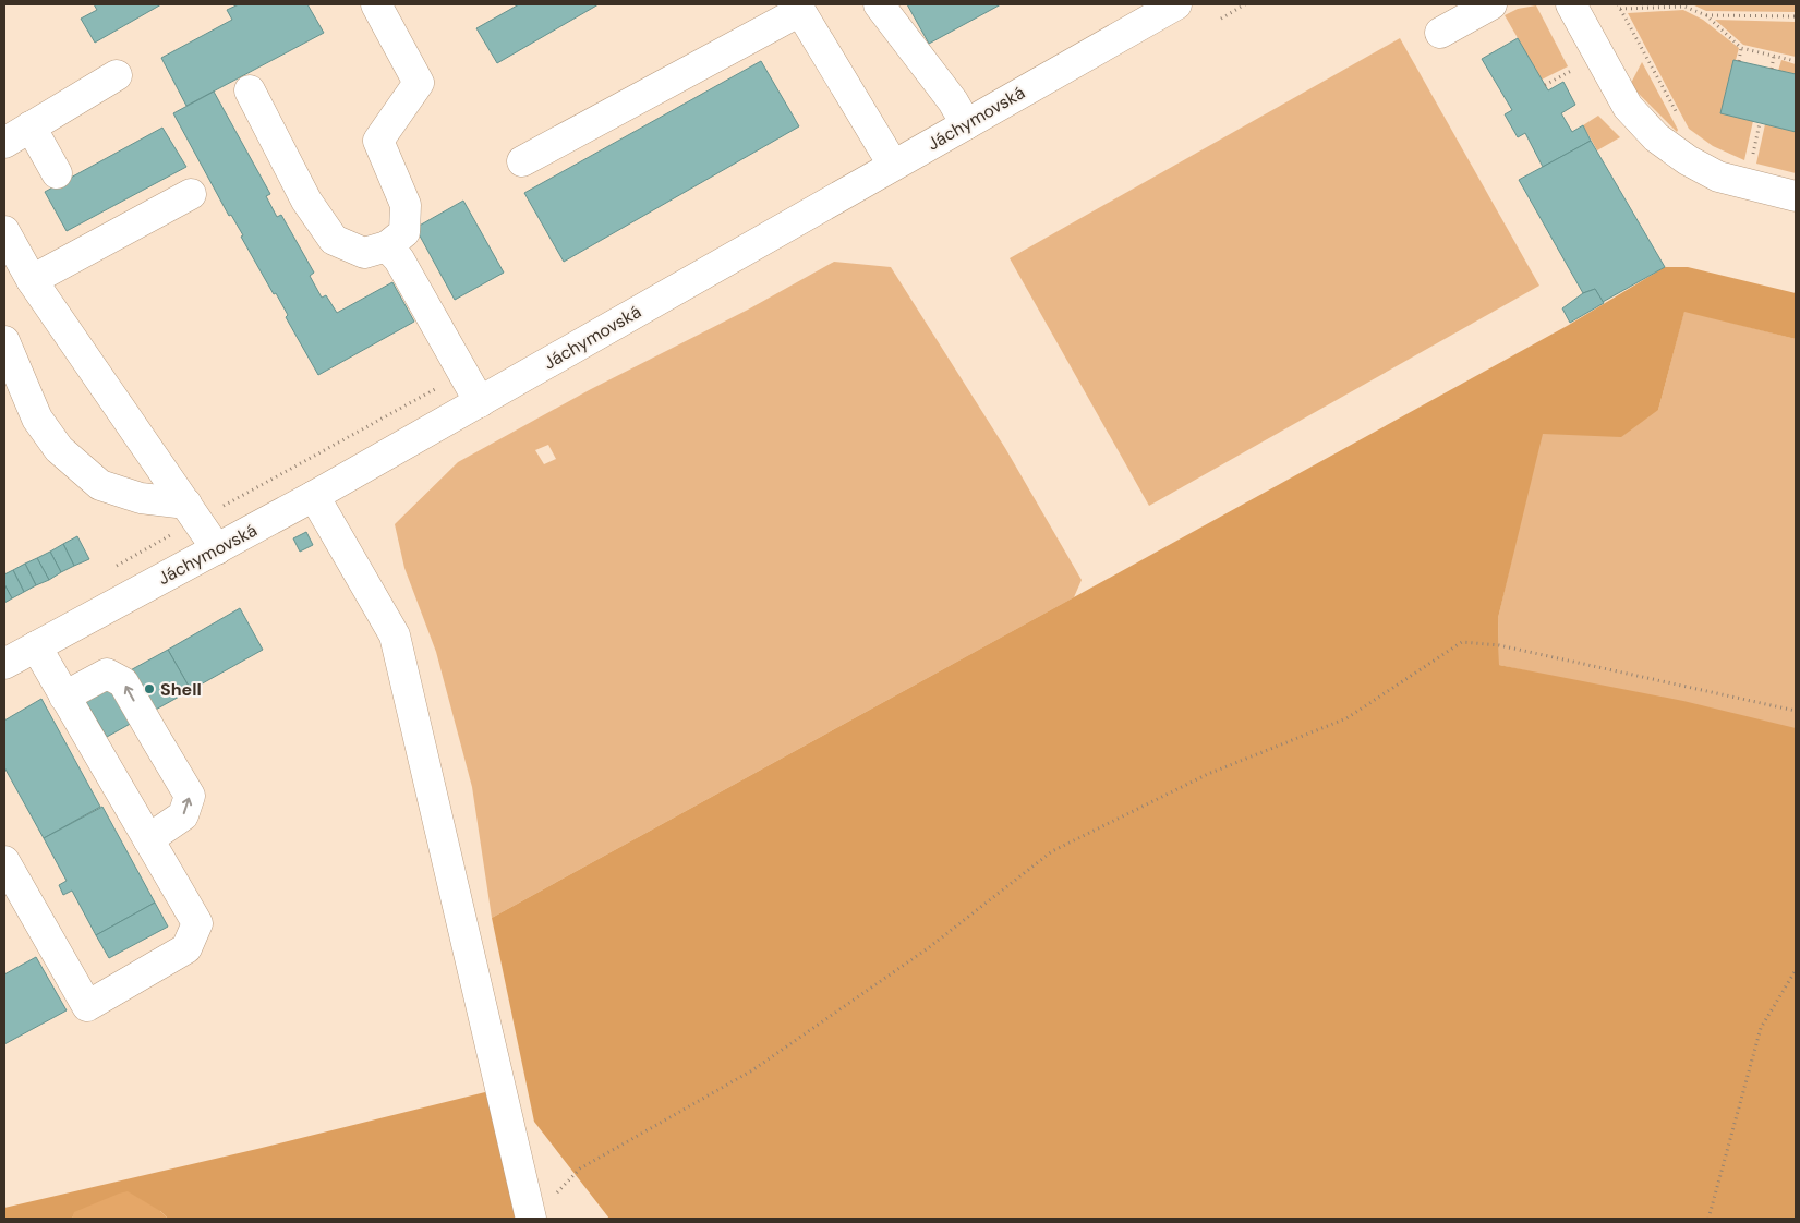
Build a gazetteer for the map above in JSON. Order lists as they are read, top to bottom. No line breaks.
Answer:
{"streets":{"street":["Jáchymovská"]},"places":["Shell"]}
